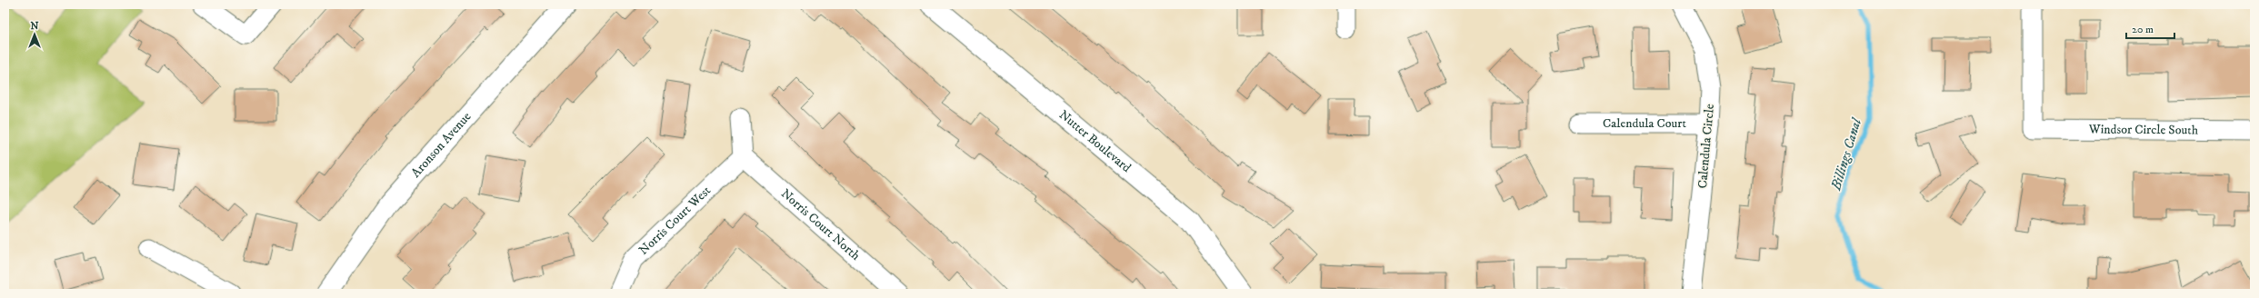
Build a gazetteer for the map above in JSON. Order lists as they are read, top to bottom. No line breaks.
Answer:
{"streets":{"street":["Calendula Court","Windsor Circle South","Nutter Boulevard","Aronson Avenue","Calendula Circle","Norris Court West","Norris Court North"]},"crossings":[["Calendula Court","Calendula Circle"],["Norris Court West","Norris Court North"]],"water":["Billings Canal"],"scale_bar":"20 m","north":"top"}
